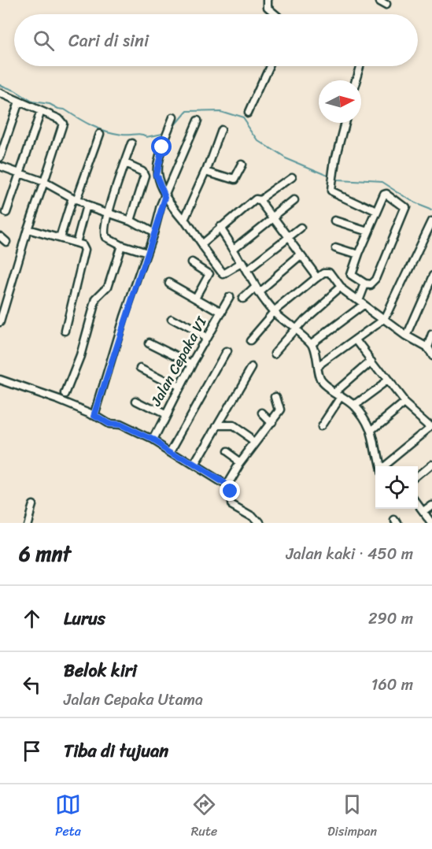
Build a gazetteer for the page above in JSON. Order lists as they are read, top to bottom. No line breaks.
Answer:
{"streets":{"street":["Jalan Cepaka VI"]},"north":"right","page":{"search":"Cari di sini","heading":["6 mnt","Jalan kaki · 450 m"],"list":[["Lurus","290 m"],["Belok kiri","Jalan Cepaka Utama","160 m"],"Tiba di tujuan"],"nav":["Peta","Rute","Disimpan"]}}
